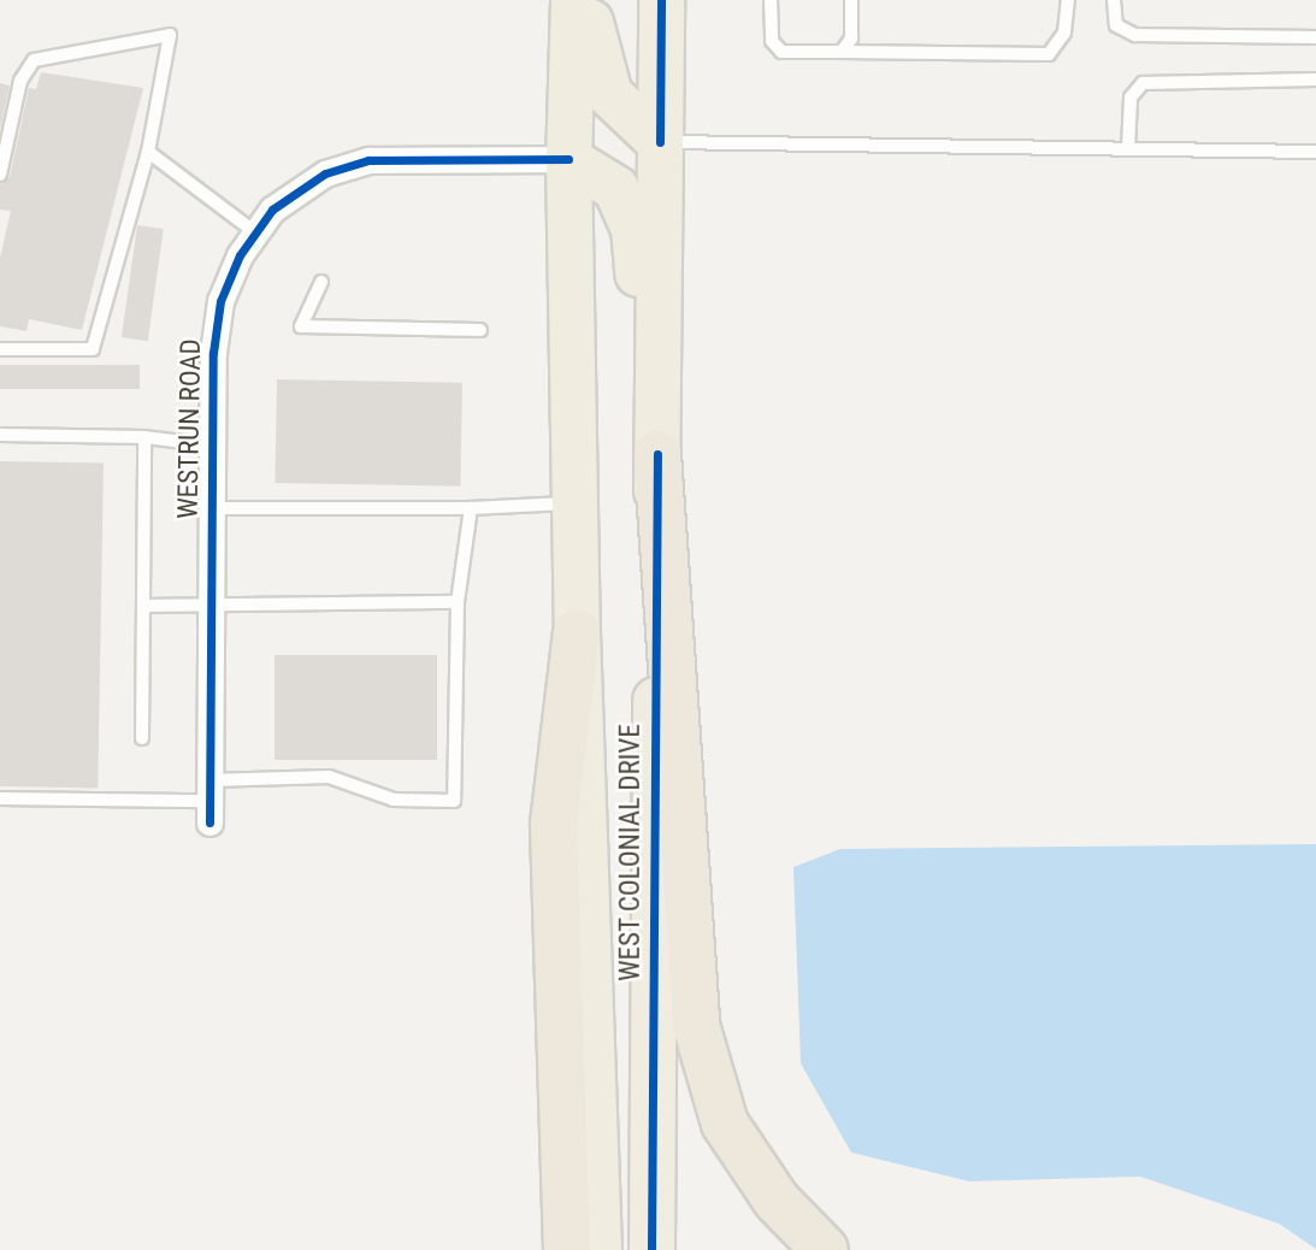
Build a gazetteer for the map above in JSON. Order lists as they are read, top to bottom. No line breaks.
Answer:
{"streets":{"highway":["WEST COLONIAL DRIVE"],"street":["WESTRUN ROAD"]},"crossings":[["WESTRUN ROAD","WEST COLONIAL DRIVE"]]}
